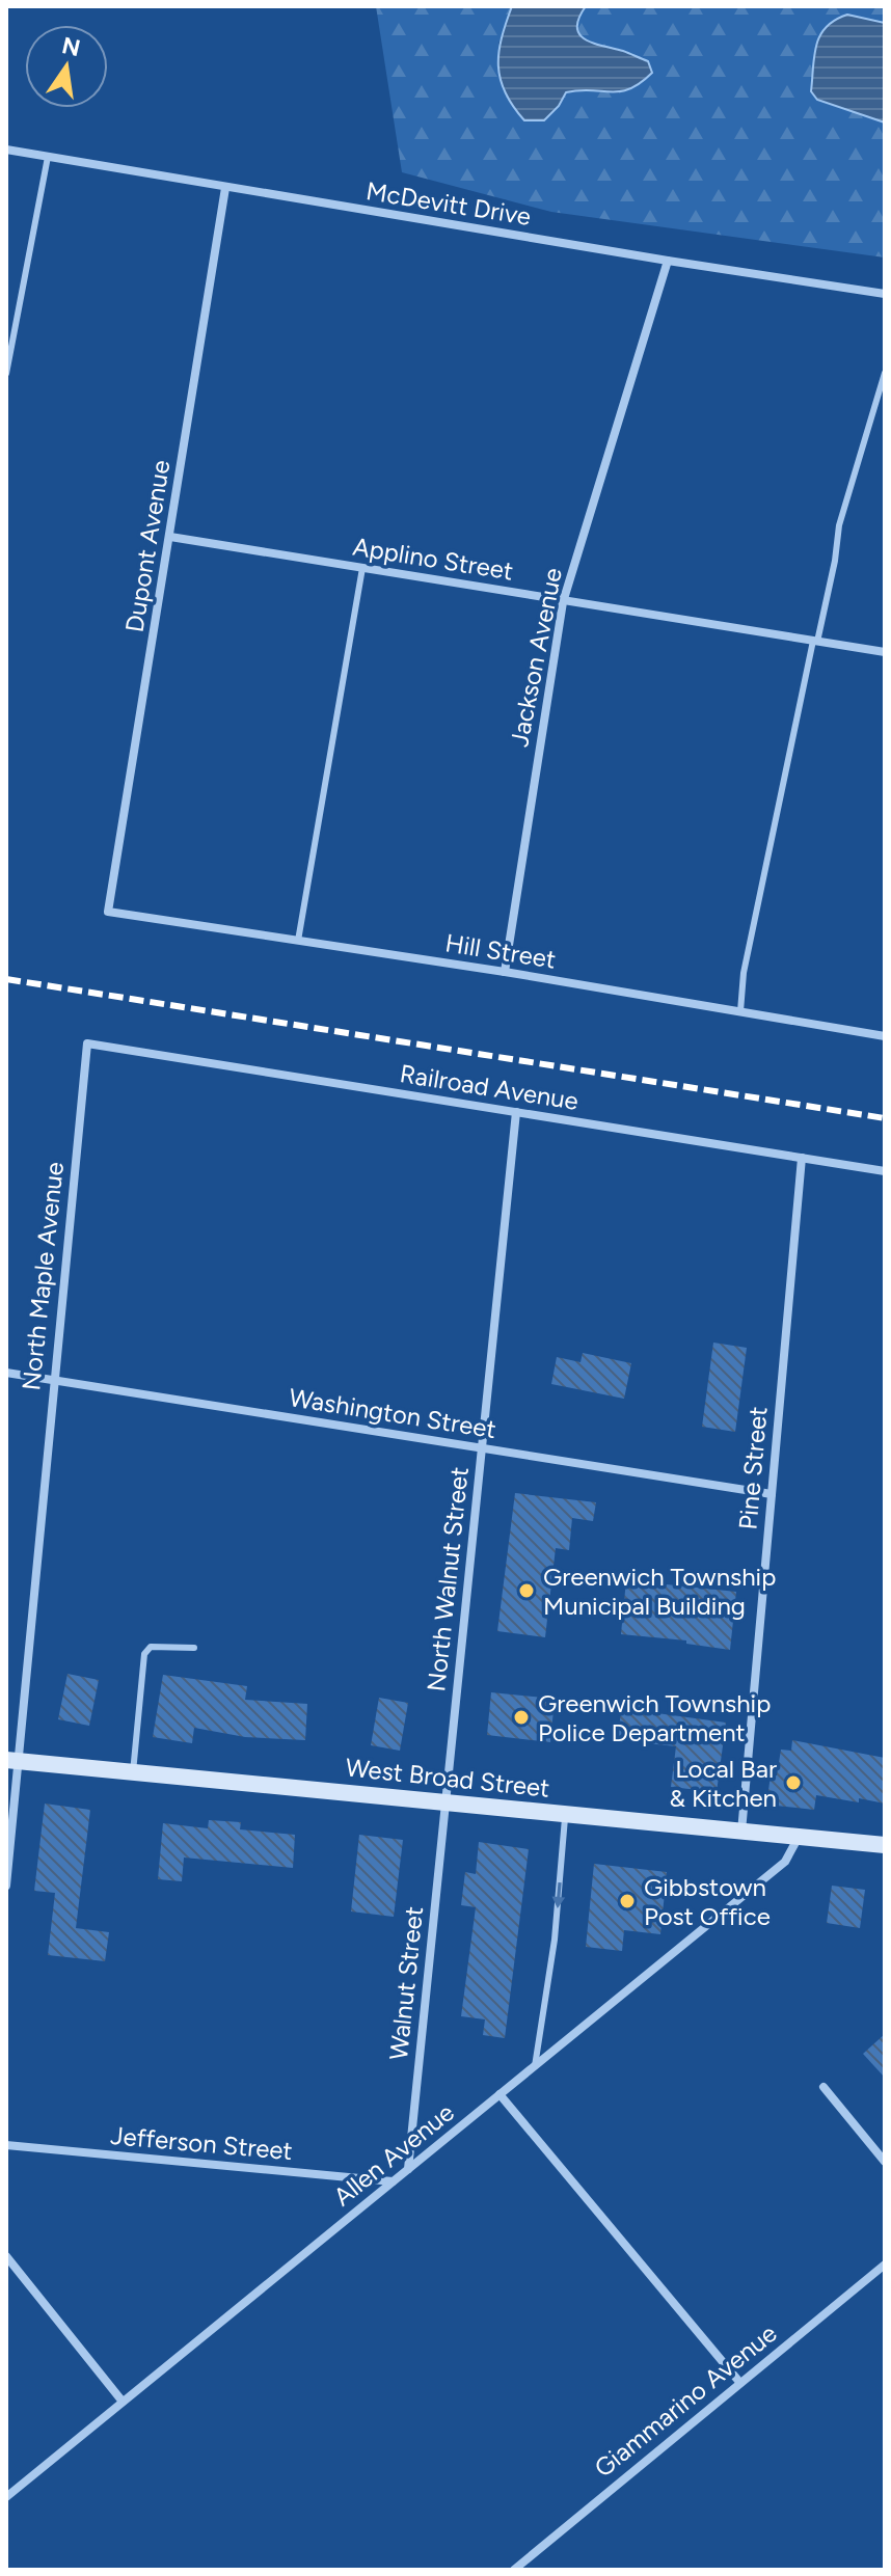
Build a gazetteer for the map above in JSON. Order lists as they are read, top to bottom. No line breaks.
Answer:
{"streets":{"main road":["West Broad Street"],"street":["McDevitt Drive","Dupont Avenue","Applino Street","Jackson Avenue","Hill Street","Railroad Avenue","North Maple Avenue","Washington Street","Pine Street","North Walnut Street","Walnut Street","Jefferson Street","Allen Avenue","Giammarino Avenue"]},"crossings":[["McDevitt Drive","Dupont Avenue"],["McDevitt Drive","Jackson Avenue"],["Dupont Avenue","Applino Street"],["Dupont Avenue","Hill Street"],["Applino Street","Jackson Avenue"],["Jackson Avenue","Hill Street"],["Railroad Avenue","North Maple Avenue"],["Railroad Avenue","Pine Street"],["Railroad Avenue","North Walnut Street"],["North Maple Avenue","Washington Street"],["North Maple Avenue","West Broad Street"],["Washington Street","Pine Street"],["Washington Street","North Walnut Street"],["Pine Street","West Broad Street"],["North Walnut Street","West Broad Street"],["North Walnut Street","Walnut Street"],["West Broad Street","Walnut Street"],["West Broad Street","Allen Avenue"],["Walnut Street","Allen Avenue"],["Jefferson Street","Allen Avenue"]],"places":["Greenwich Township Municipal Building","Greenwich Township Police Department","Local Bar & Kitchen","Gibbstown Post Office"],"north":"top"}
